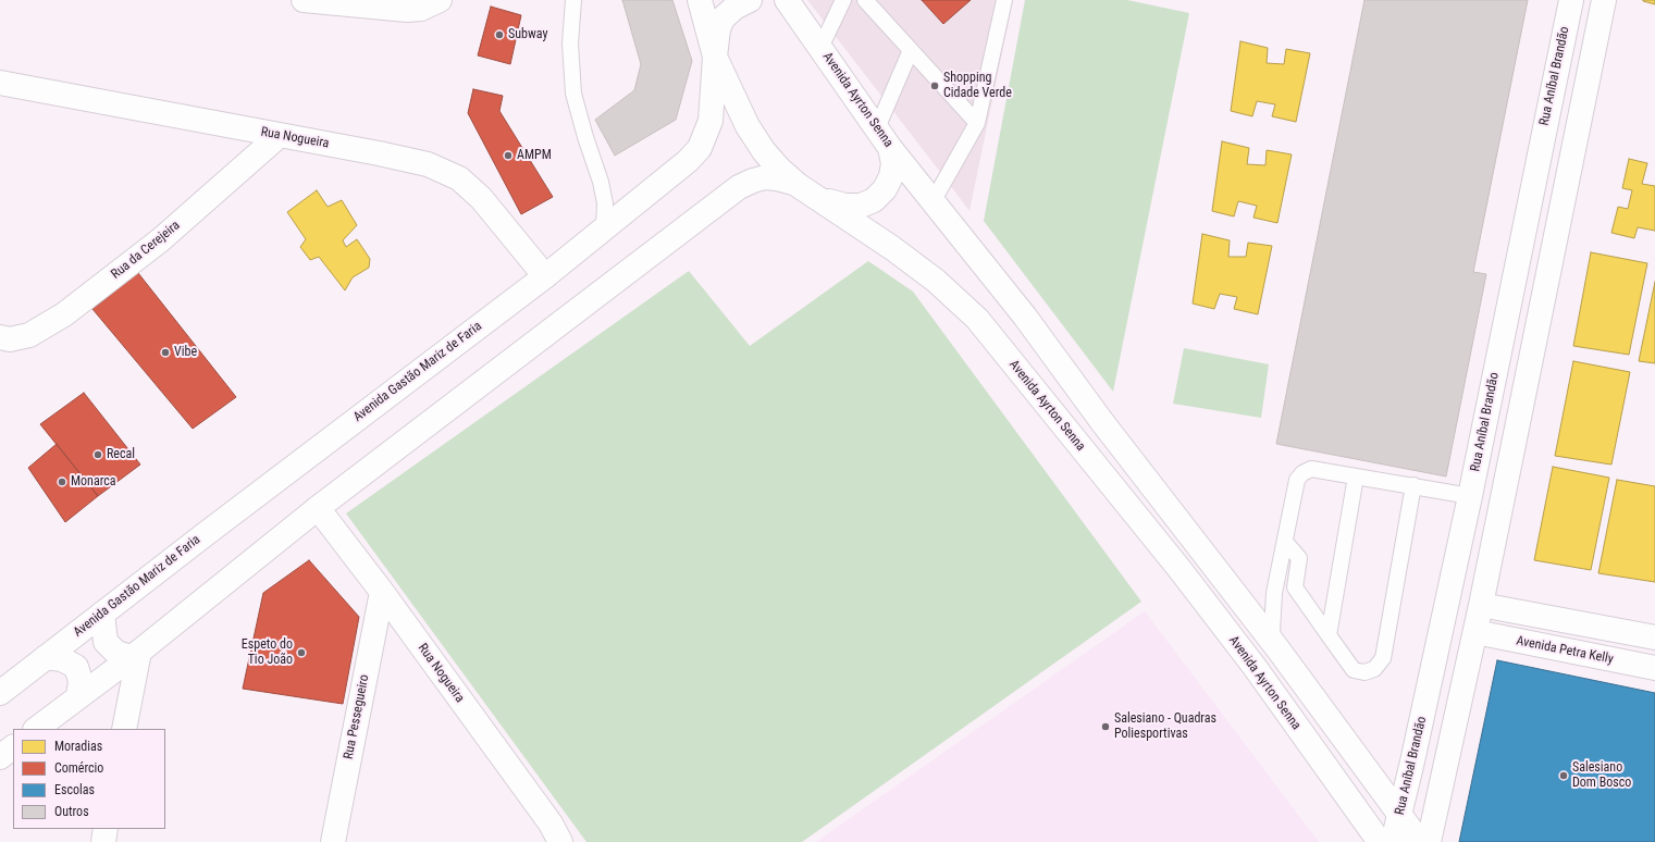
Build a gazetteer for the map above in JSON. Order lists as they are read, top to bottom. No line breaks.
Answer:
{"streets":{"main road":["Rua Aníbal Brandão","Avenida Ayrton Senna","Rua Nogueira","Rua da Cerejeira","Avenida Gastão Mariz de Faria","Avenida Petra Kelly","Rua Pessegueiro"]},"crossings":[["Rua Aníbal Brandão","Avenida Ayrton Senna"],["Avenida Ayrton Senna","Avenida Gastão Mariz de Faria"],["Rua Nogueira","Rua da Cerejeira"],["Rua Nogueira","Avenida Gastão Mariz de Faria"],["Rua Nogueira","Rua Pessegueiro"]],"places":["Subway","Shopping Cidade Verde","AMPM","Vibe","Recal","Monarca","Espeto do Tio João","Salesiano - Quadras Poliesportivas","Salesiano Dom Bosco"],"legend":["Moradias","Comércio","Escolas","Outros"]}
